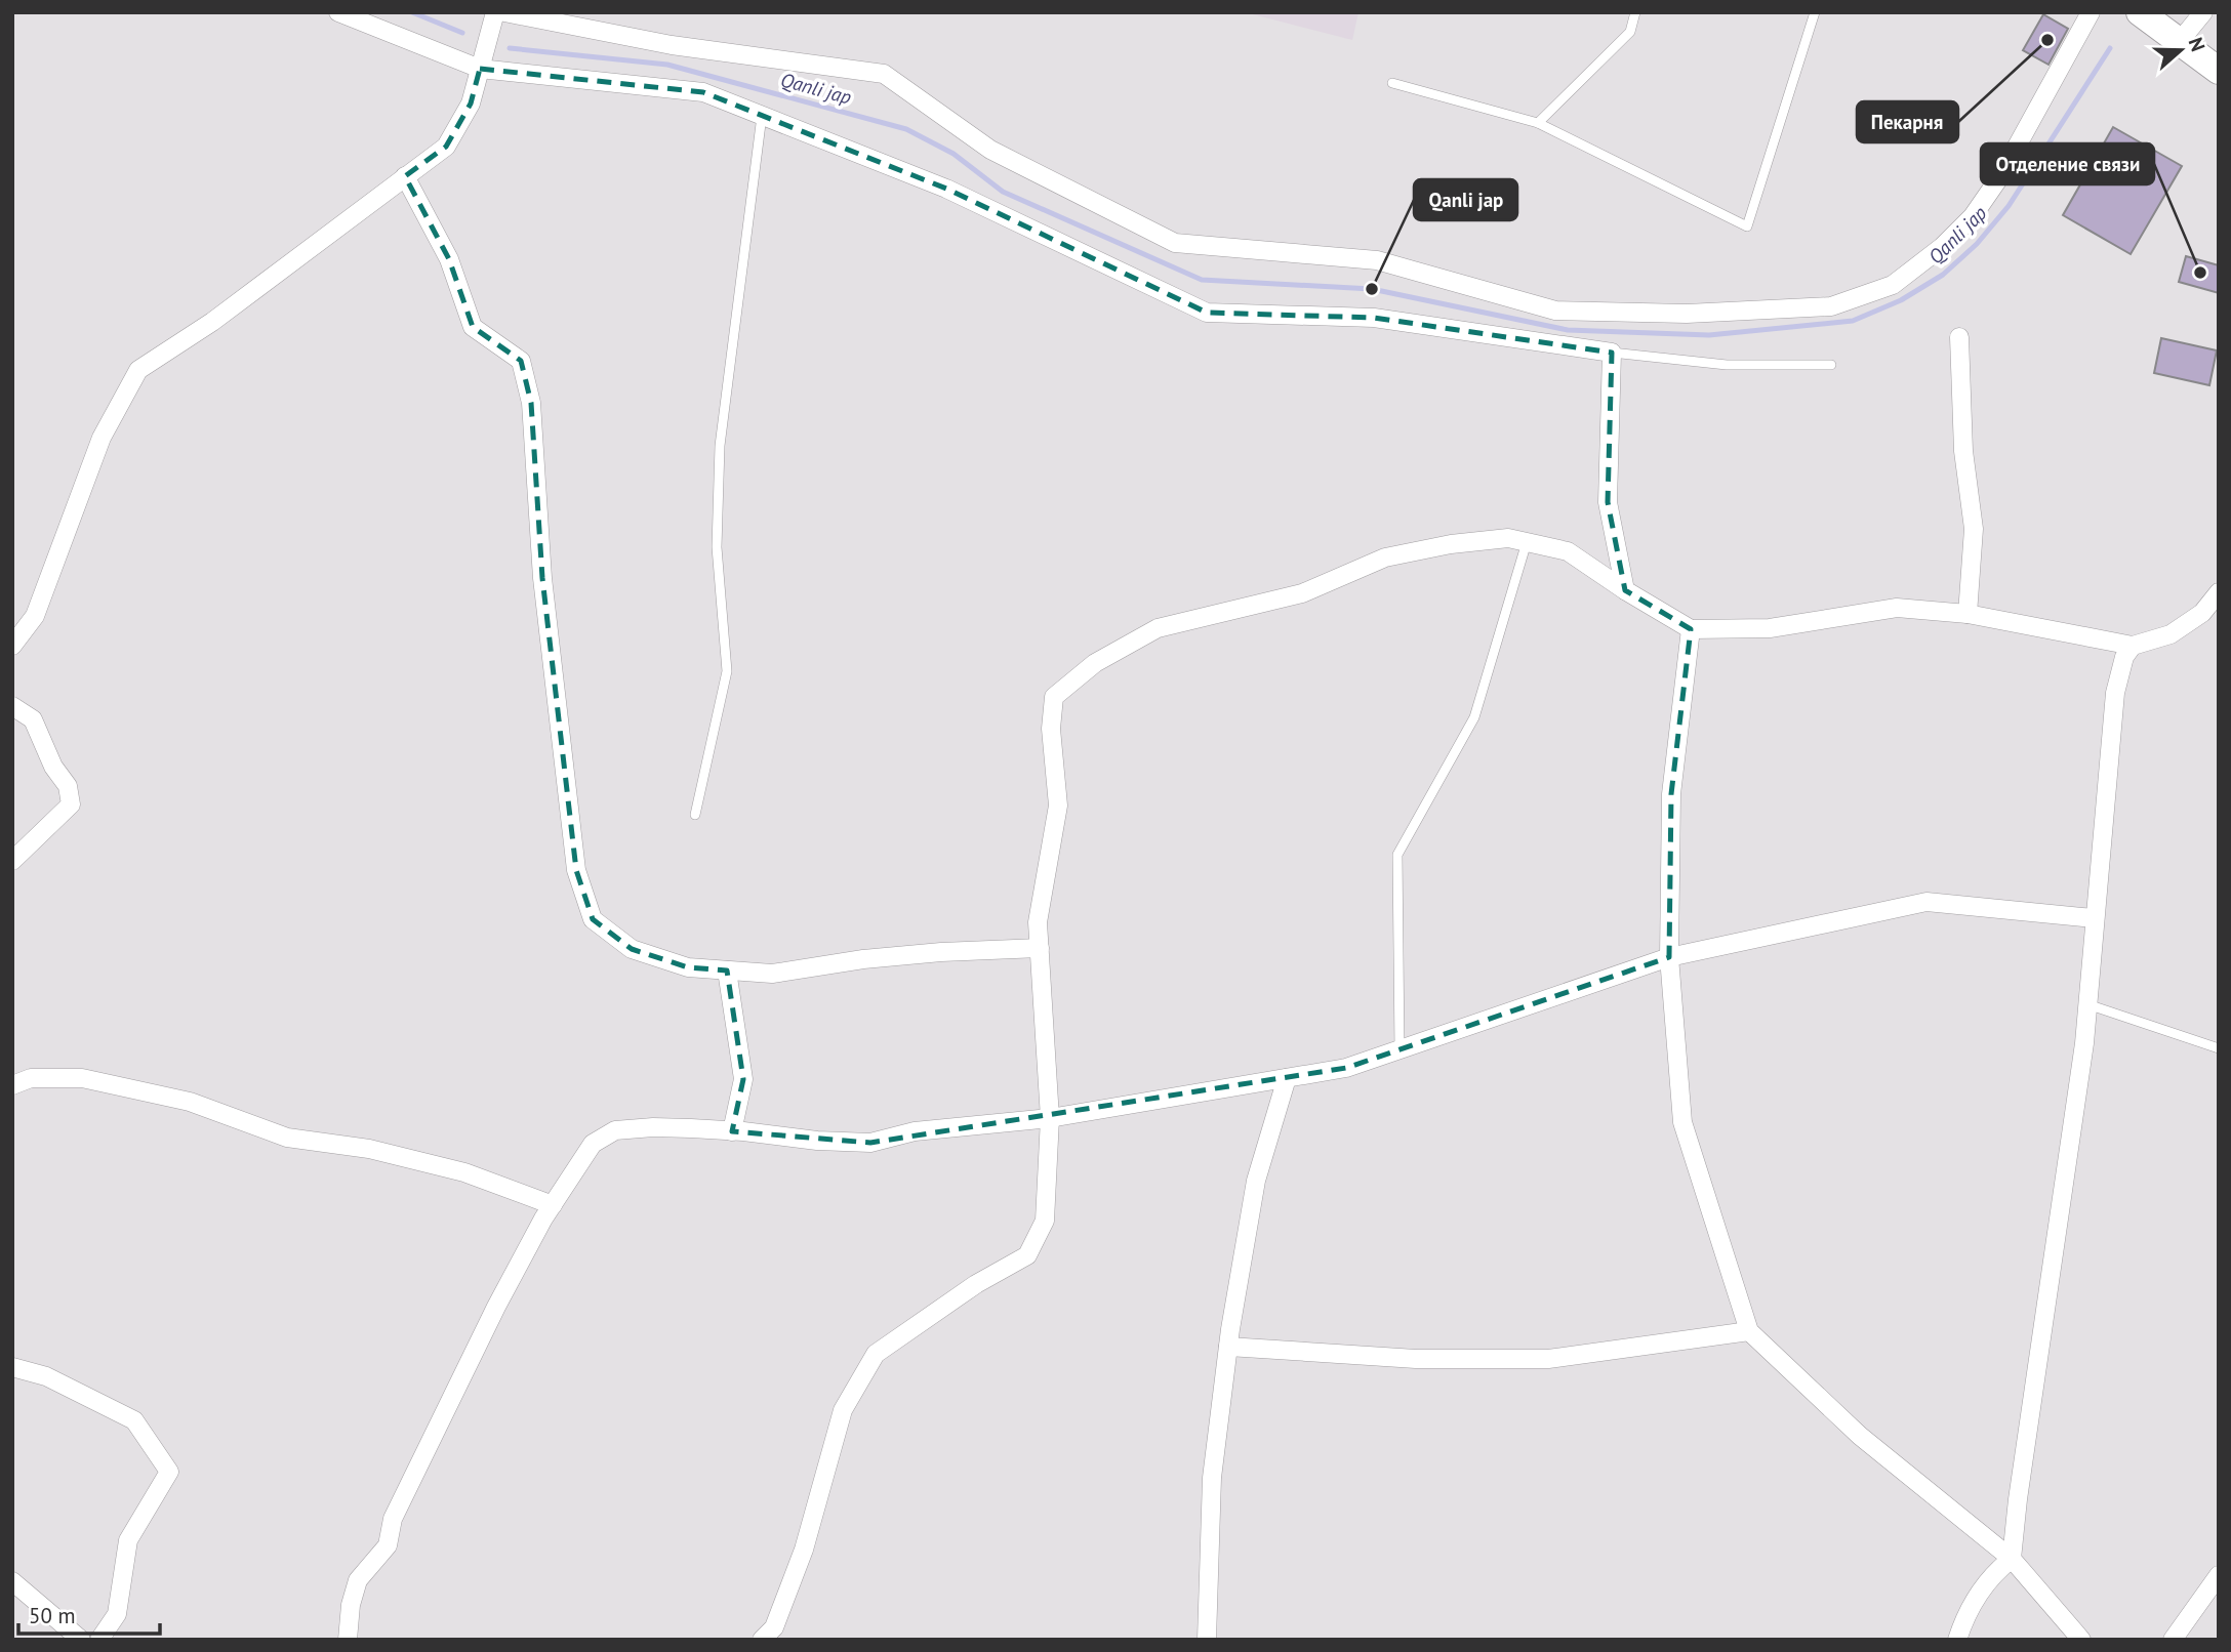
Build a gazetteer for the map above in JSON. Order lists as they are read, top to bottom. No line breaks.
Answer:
{"water":["Qanli jap"],"places":["Пекарня","Отделение связи","Qanli jap"],"scale_bar":"50 m","north":"right"}
